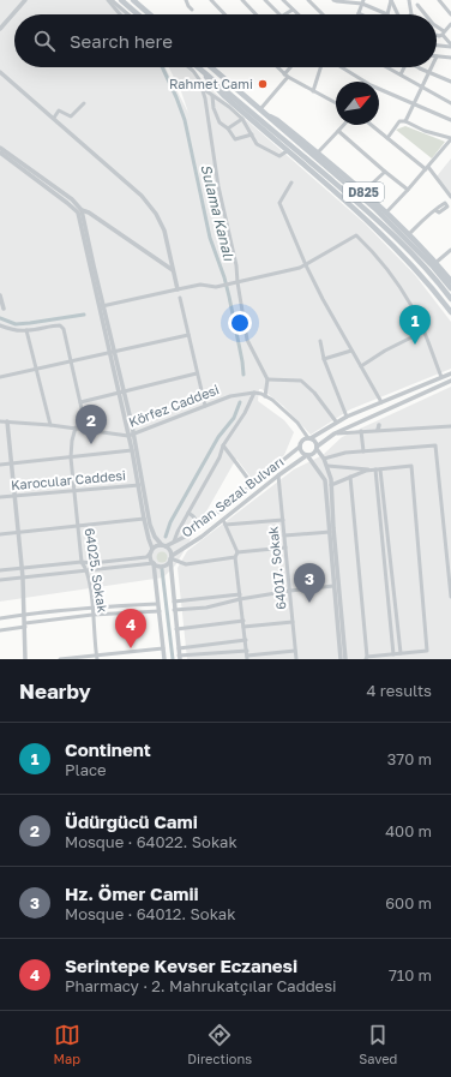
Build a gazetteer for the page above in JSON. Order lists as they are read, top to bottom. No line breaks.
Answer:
{"streets":{"main road":["D825"],"street":["Körfez Caddesi","Karocular Caddesi","Orhan Sezal Bulvarı","64017. Sokak","64025. Sokak"]},"crossings":[["Körfez Caddesi","Orhan Sezal Bulvarı"],["Körfez Caddesi","64025. Sokak"],["Karocular Caddesi","64025. Sokak"],["Orhan Sezal Bulvarı","64017. Sokak"]],"water":["Sulama Kanalı"],"places":["Rahmet Cami"],"north":"top right","page":{"search":"Search here","pins":["1","2","3","4"],"heading":["Nearby","4 results"],"list":[{"mark":"1","name":"Continent","note":"Place","value":"370 m"},{"mark":"2","name":"Üdürgücü Cami","note":"Mosque · 64022. Sokak","value":"400 m"},{"mark":"3","name":"Hz. Ömer Camii","note":"Mosque · 64012. Sokak","value":"600 m"},{"mark":"4","name":"Serintepe Kevser Eczanesi","note":"Pharmacy · 2. Mahrukatçılar Caddesi","value":"710 m"}],"nav":["Map","Directions","Saved"]}}
